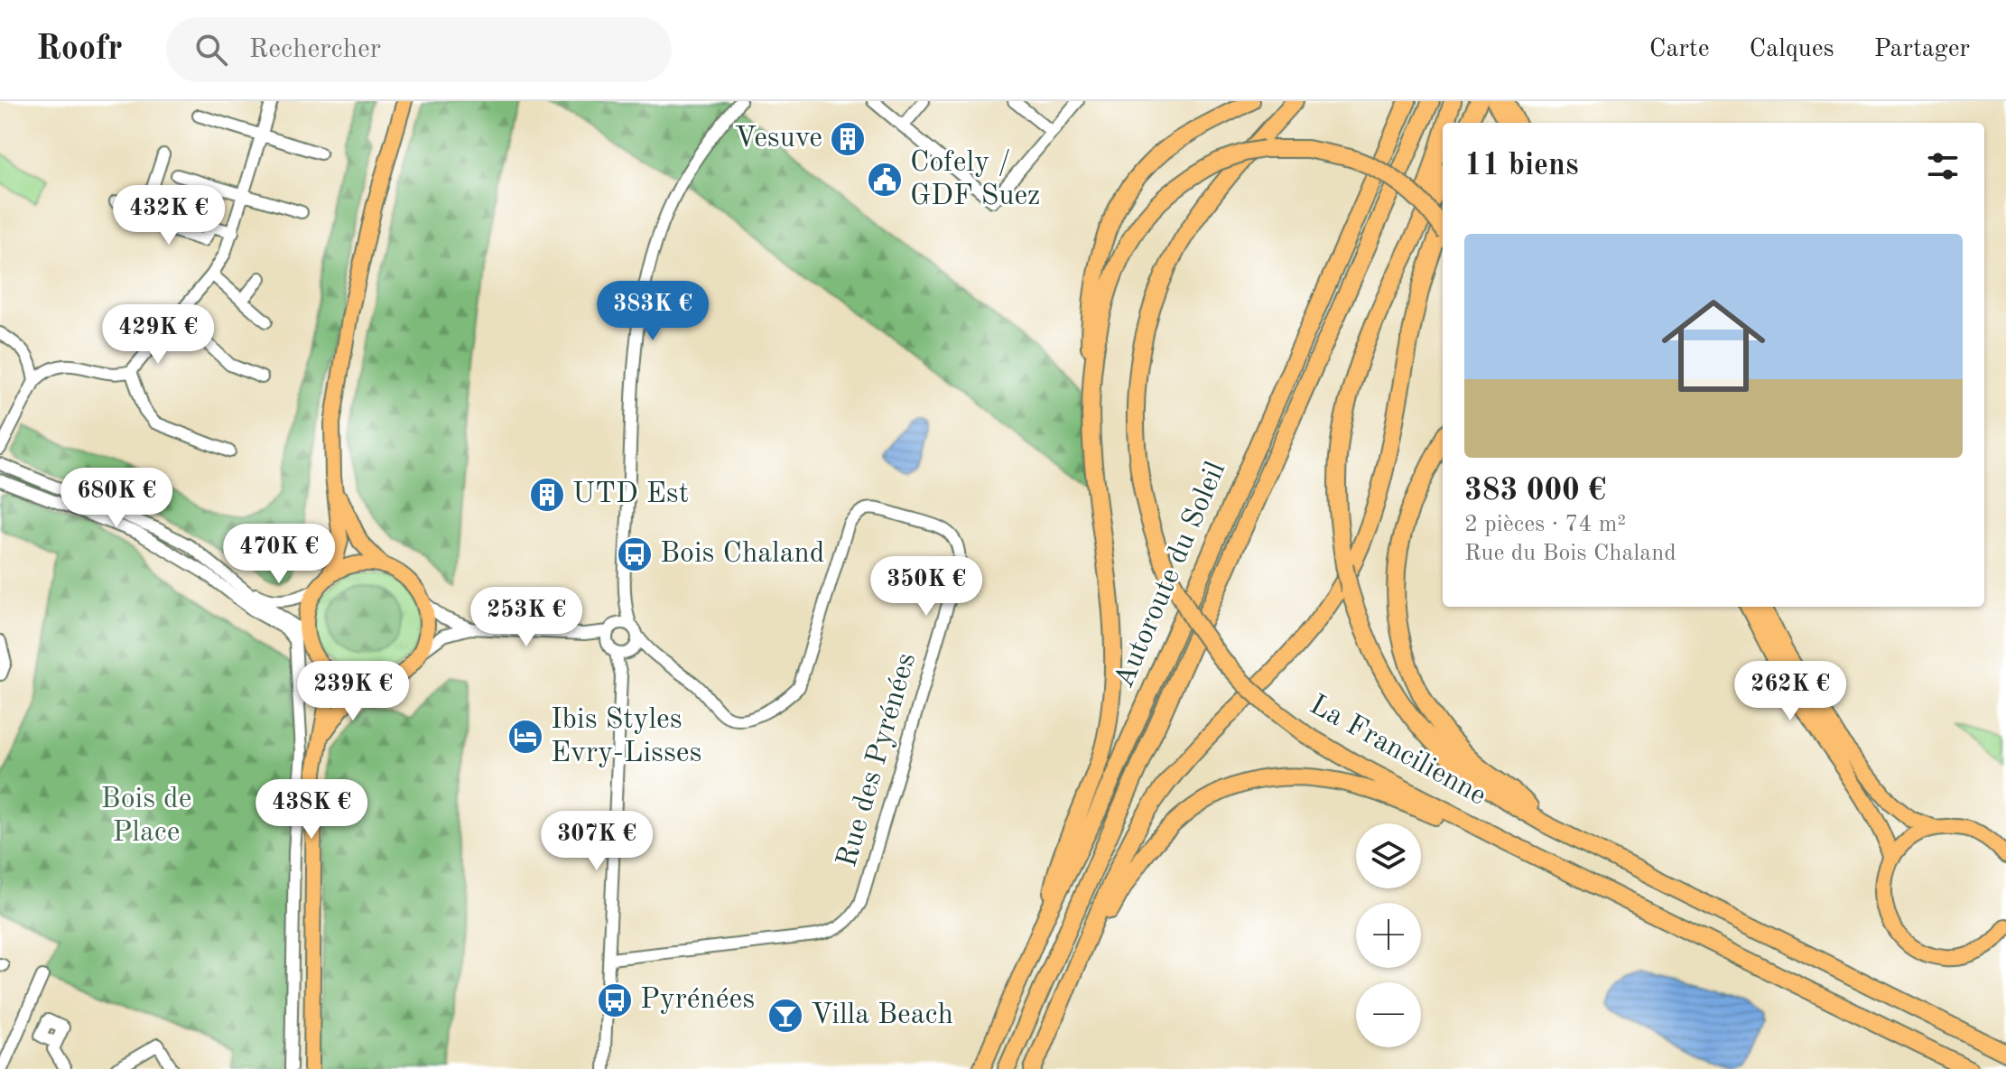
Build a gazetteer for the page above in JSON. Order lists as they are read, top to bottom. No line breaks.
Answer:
{"streets":{"highway":["Autoroute du Soleil","La Francilienne"],"street":["Rue des Pyrénées"]},"parks":["Bois de Place"],"places":{"building":["Vesuve","UTD Est"],"public building":["Cofely / GDF Suez"],"bus stop":["Bois Chaland","Pyrénées"],"hotel":["Ibis Styles Evry-Lisses"],"bar":["Villa Beach"]},"page":{"header":"Roofr","search":"Rechercher","nav":["Carte","Calques","Partager"],"heading":"11 biens","price":["432K €","383K €","429K €","680K €","470K €","350K €","253K €","239K €","262K €","438K €","307K €"],"list":[{"name":"383 000 €","note":"2 pièces · 74 m² · Rue du Bois Chaland"}],"map_buttons":["+","−"]}}
